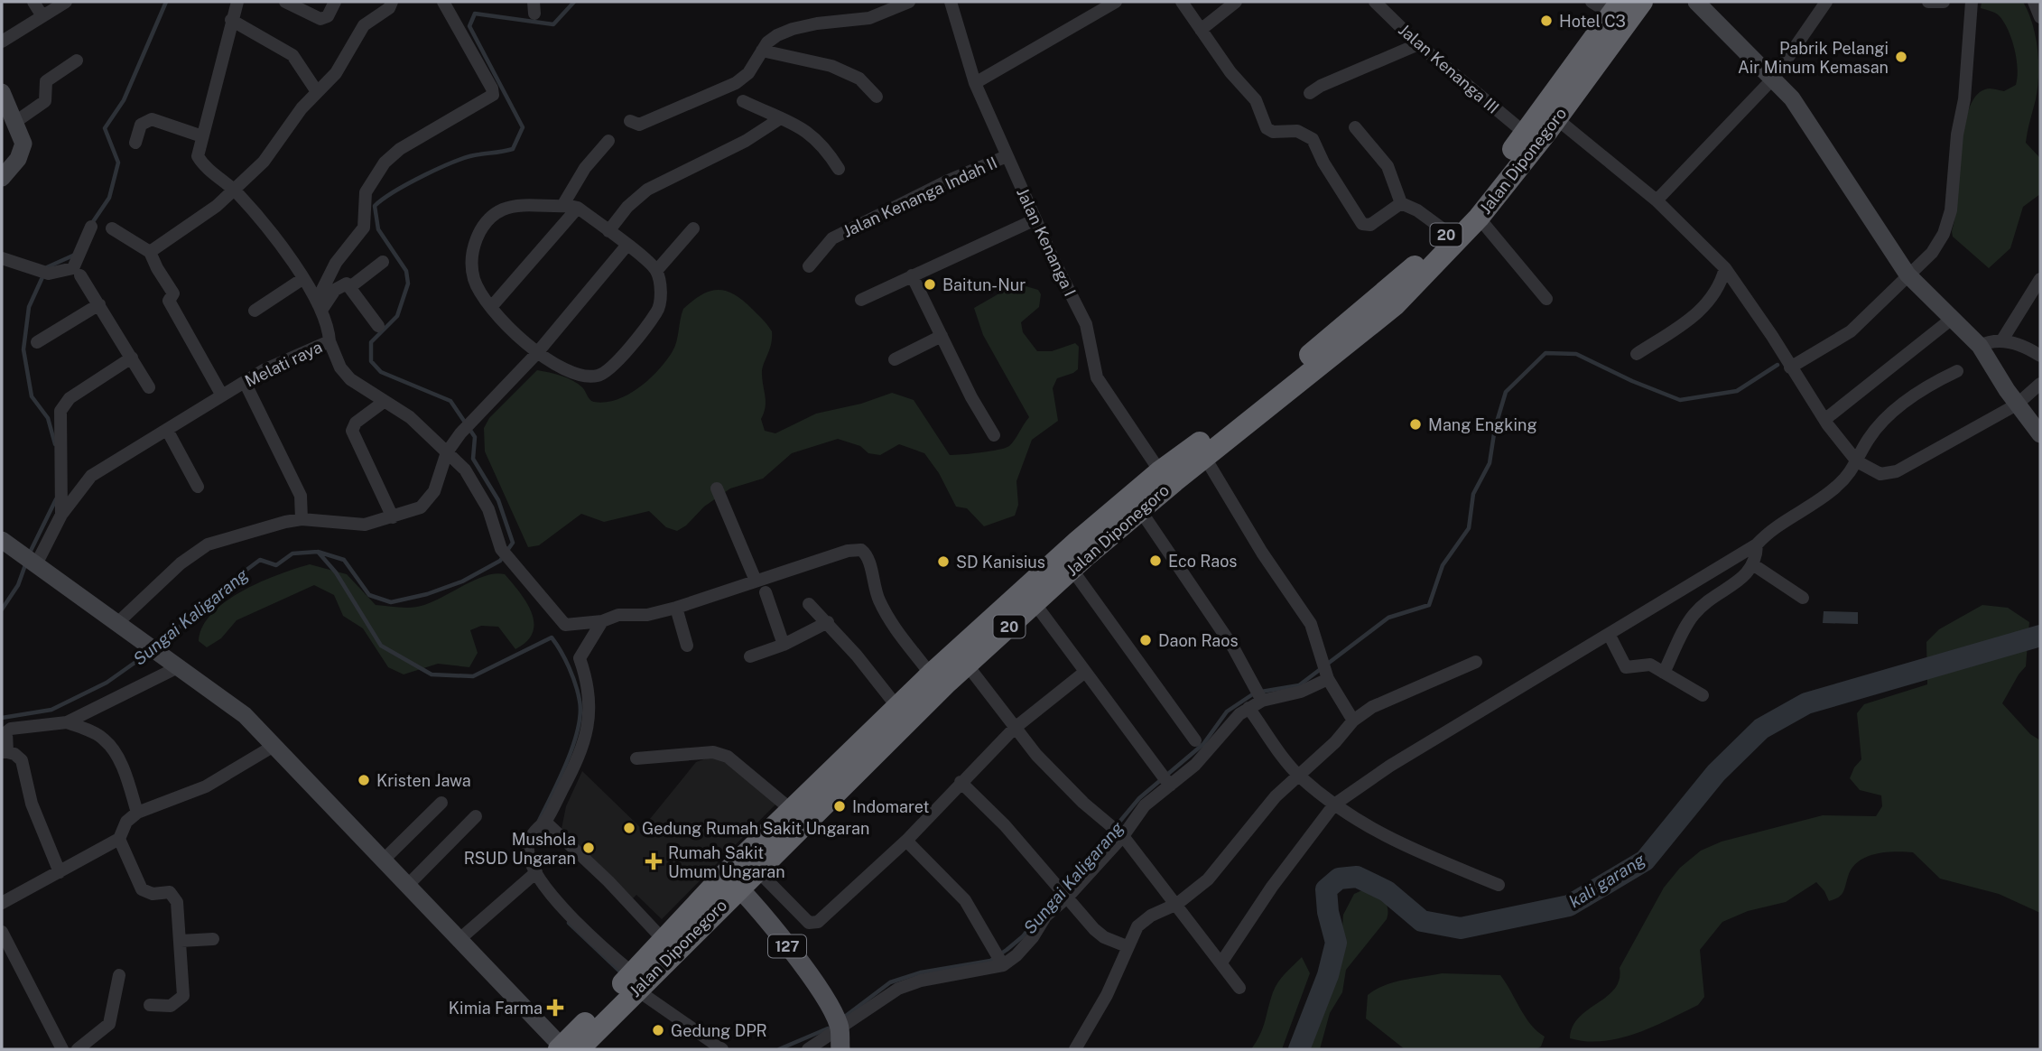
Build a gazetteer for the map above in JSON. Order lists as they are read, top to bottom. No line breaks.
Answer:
{"streets":{"highway":["Jalan Diponegoro","20"],"main road":["127"],"street":["Jalan Kenanga III","Jalan Kenanga Indah II","Jalan Kenanga I","Melati raya"]},"crossings":[["Jalan Kenanga III","Jalan Diponegoro"],["Jalan Diponegoro","Jalan Kenanga I"],["Jalan Diponegoro","127"],["Jalan Kenanga Indah II","Jalan Kenanga I"]],"water":["Sungai Kaligarang","kali garang"],"places":{"other":["Hotel C3","Pabrik Pelangi Air Minum Kemasan","Baitun-Nur","Mang Engking","Eco Raos","SD Kanisius","Daon Raos","Kristen Jawa","Indomaret","Gedung Rumah Sakit Ungaran","Mushola RSUD Ungaran","Gedung DPR"],"health":["Rumah Sakit Umum Ungaran","Kimia Farma"]}}
